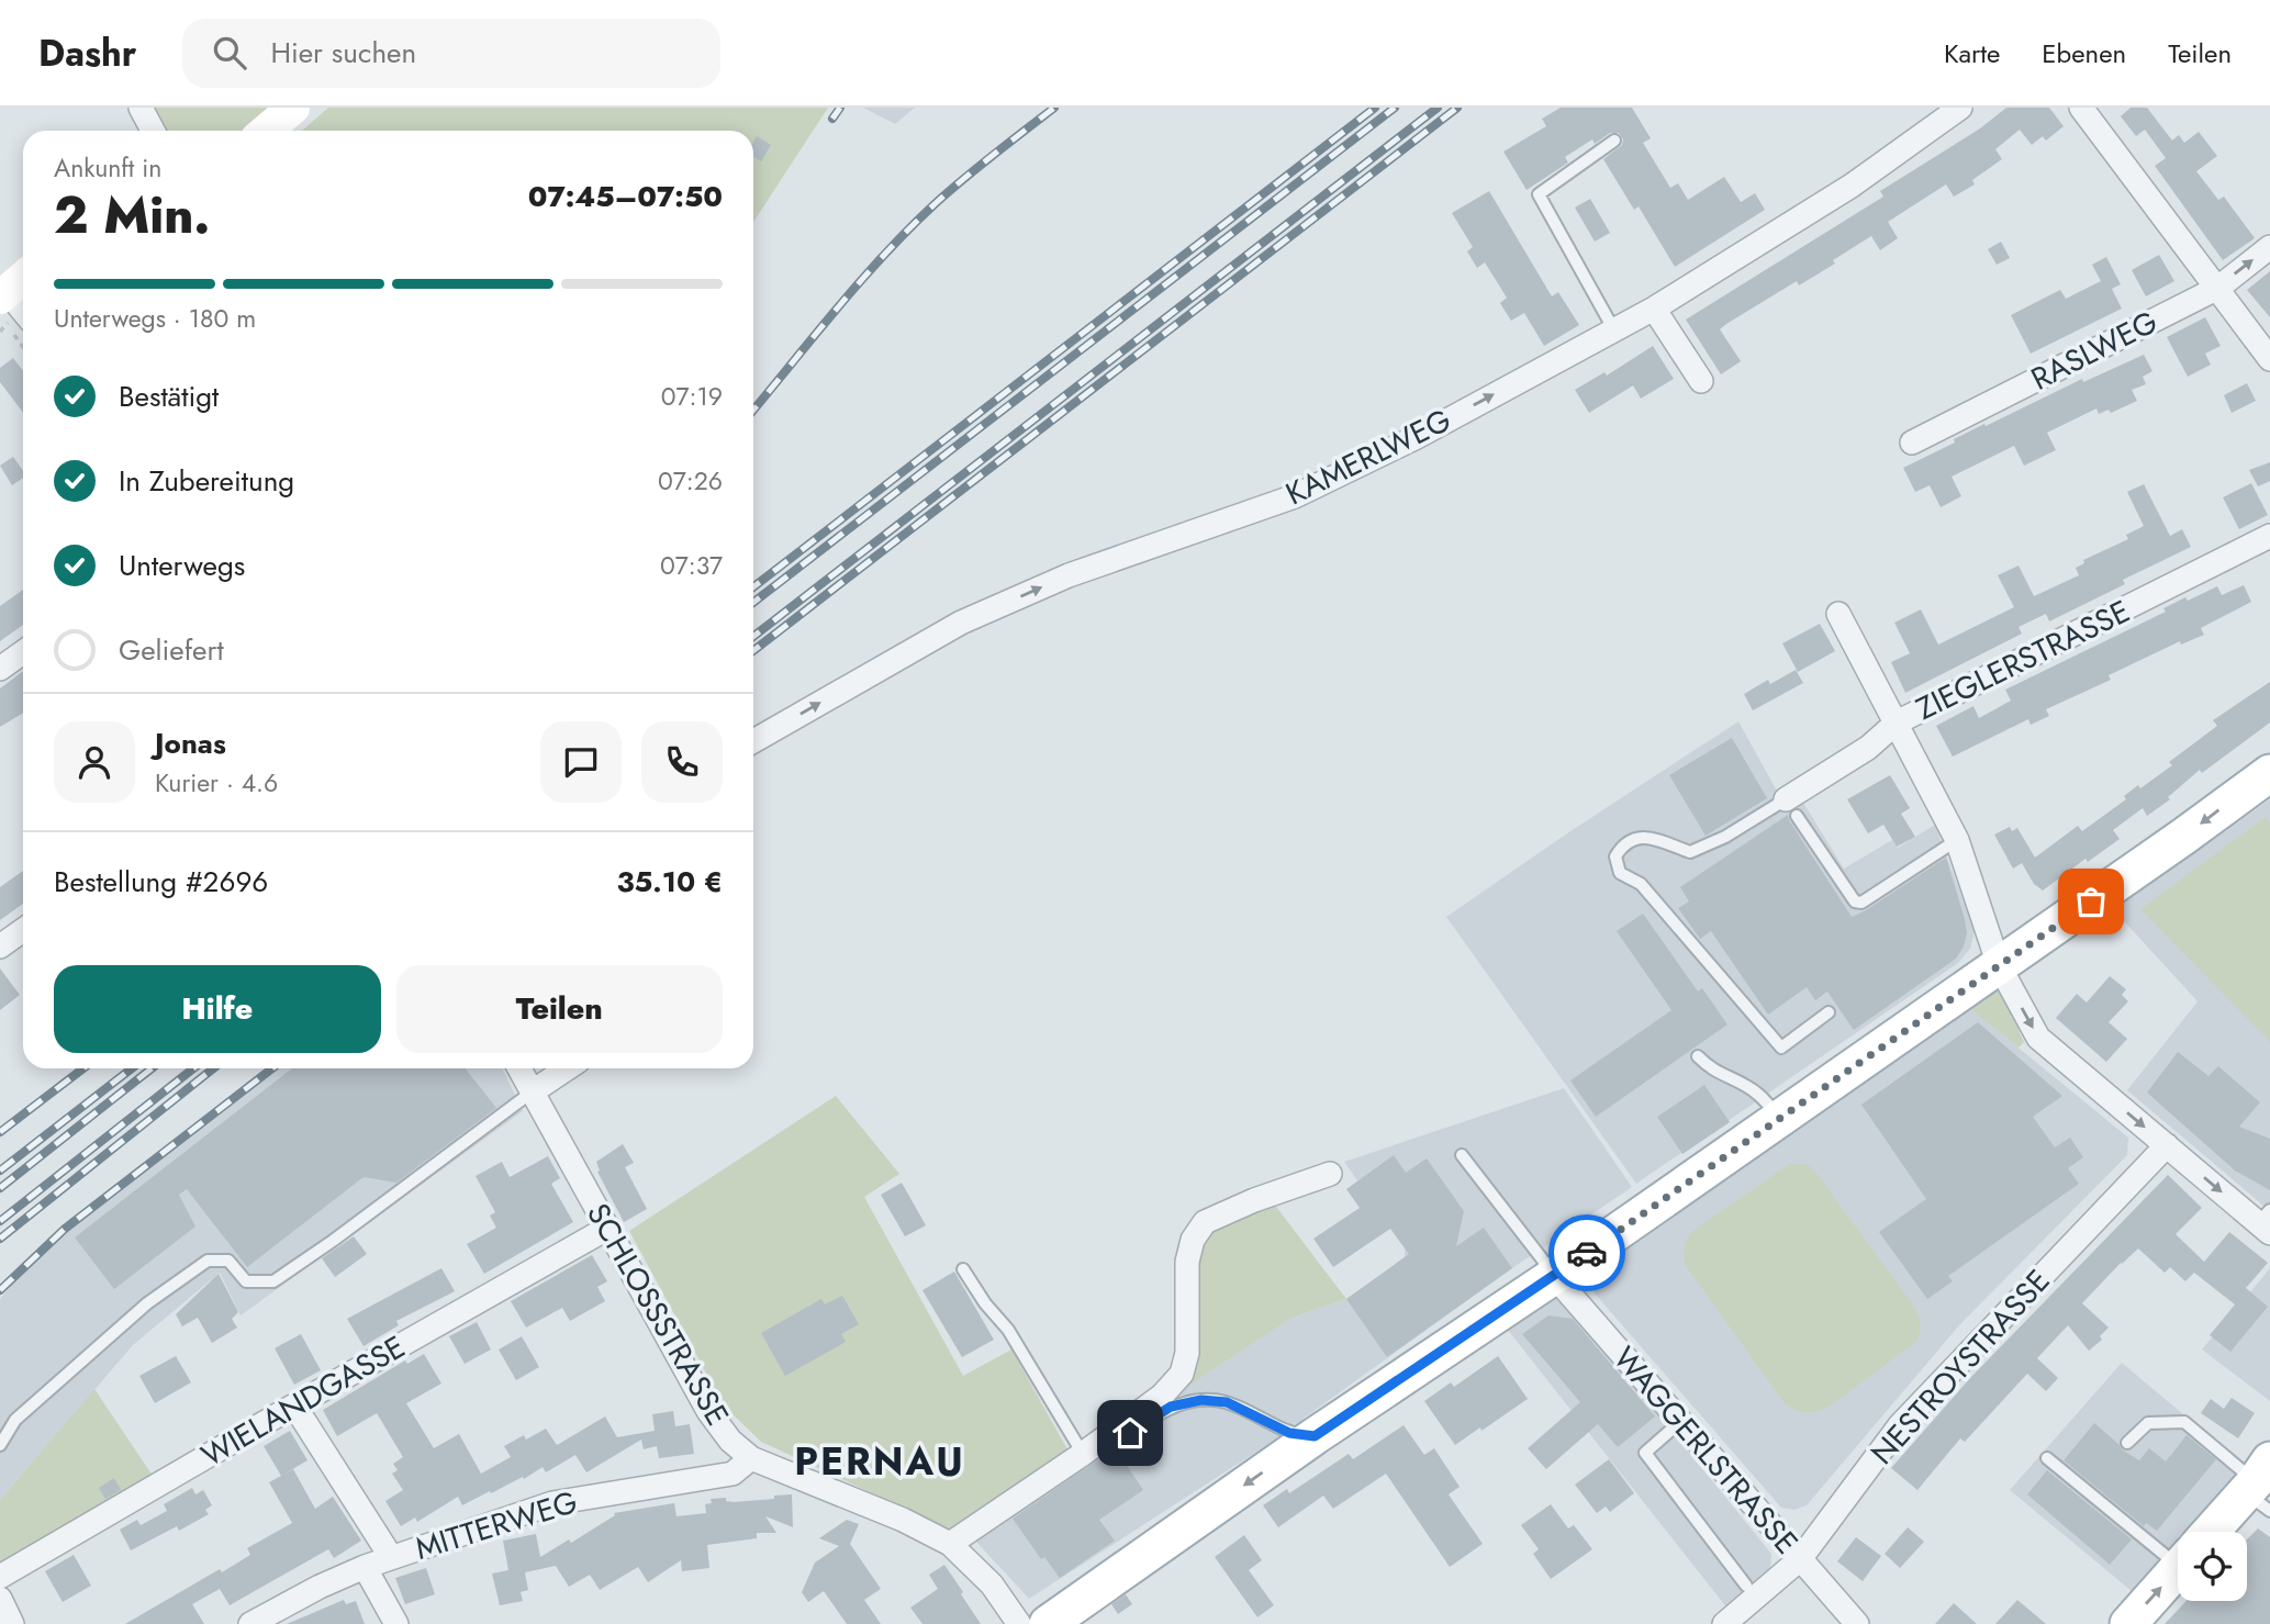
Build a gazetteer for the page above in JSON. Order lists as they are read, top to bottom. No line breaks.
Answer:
{"streets":{"street":["RASLWEG","KAMERLWEG","ZIEGLERSTRASSE","SCHLOSSSTRASSE","NESTROYSTRASSE","WIELANDGASSE","WAGGERLSTRASSE","MITTERWEG"]},"crossings":[["SCHLOSSSTRASSE","WIELANDGASSE"],["SCHLOSSSTRASSE","MITTERWEG"],["NESTROYSTRASSE","WAGGERLSTRASSE"]],"one_way":["KAMERLWEG"],"districts":["PERNAU"],"page":{"header":"Dashr","search":"Hier suchen","nav":["Karte","Ebenen","Teilen"],"heading":["2 Min.","Ankunft in","07:45–07:50"],"panel":["Jonas","Kurier · 4.6","Bestellung #2696","35.10 €"],"bar":"Unterwegs · 180 m","list":[["Bestätigt","07:19"],["In Zubereitung","07:26"],["Unterwegs","07:37"],"Geliefert"],"buttons":["Hilfe","Teilen"]}}
